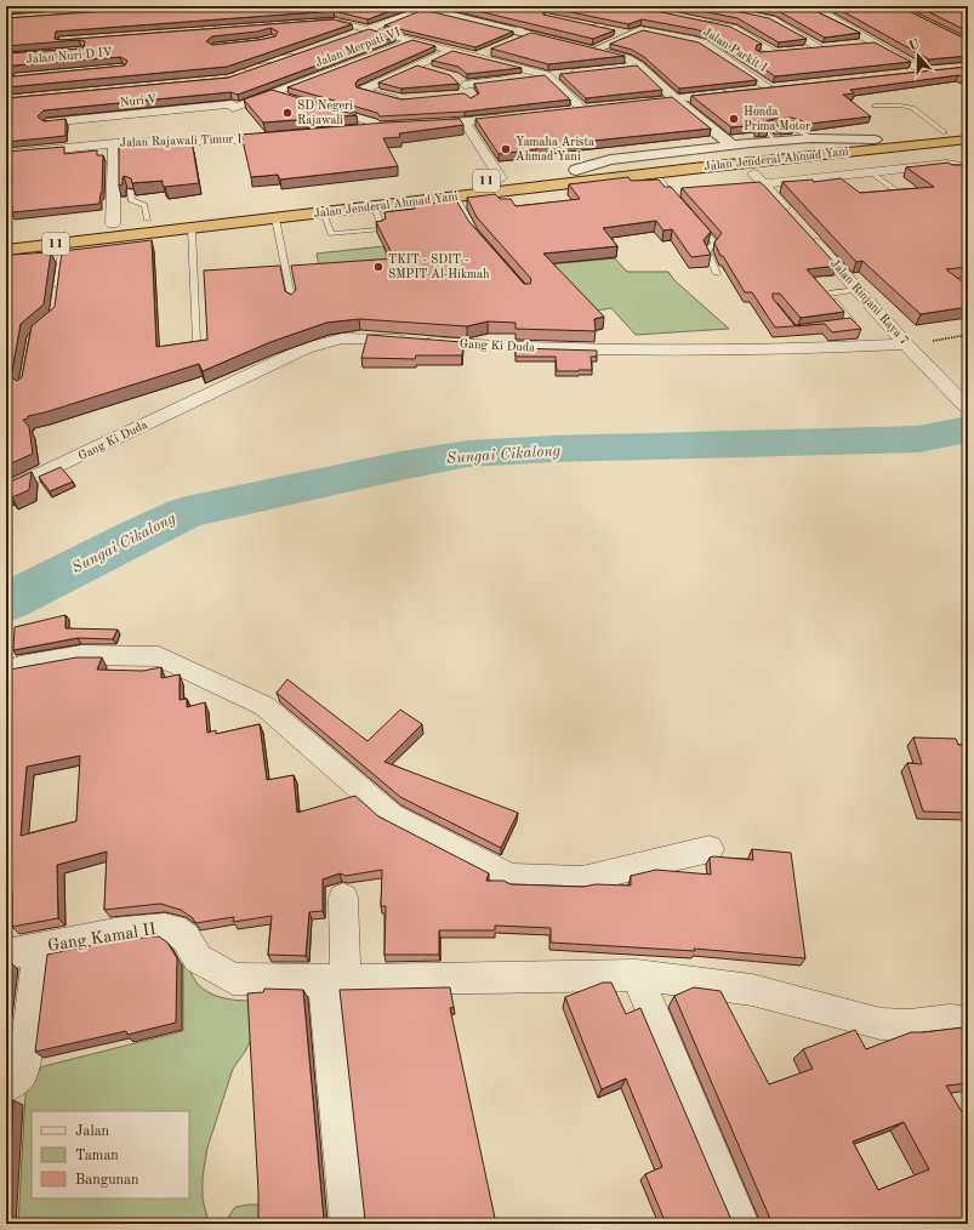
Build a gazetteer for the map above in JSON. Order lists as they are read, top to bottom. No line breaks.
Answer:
{"streets":{"highway":["Jalan Jenderal Ahmad Yani","11"],"street":["Jalan Merpati VI","Jalan Parkit I","Nuri V","Jalan Rajawali Timur I","Jalan Rinjani Raya 7","Gang Ki Duda","Gang Kamal II"]},"crossings":[["Jalan Merpati VI","Nuri V"],["Nuri V","Jalan Rajawali Timur I"],["Jalan Rinjani Raya 7","Gang Ki Duda"]],"water":["Sungai Cikalong"],"places":["SD Negeri Rajawali","Honda Prima Motor","Yamaha Arista Ahmad Yani","TKIT - SDIT - SMPIT Al-Hikmah"],"legend":["Jalan","Taman","Bangunan"],"north":"top"}
